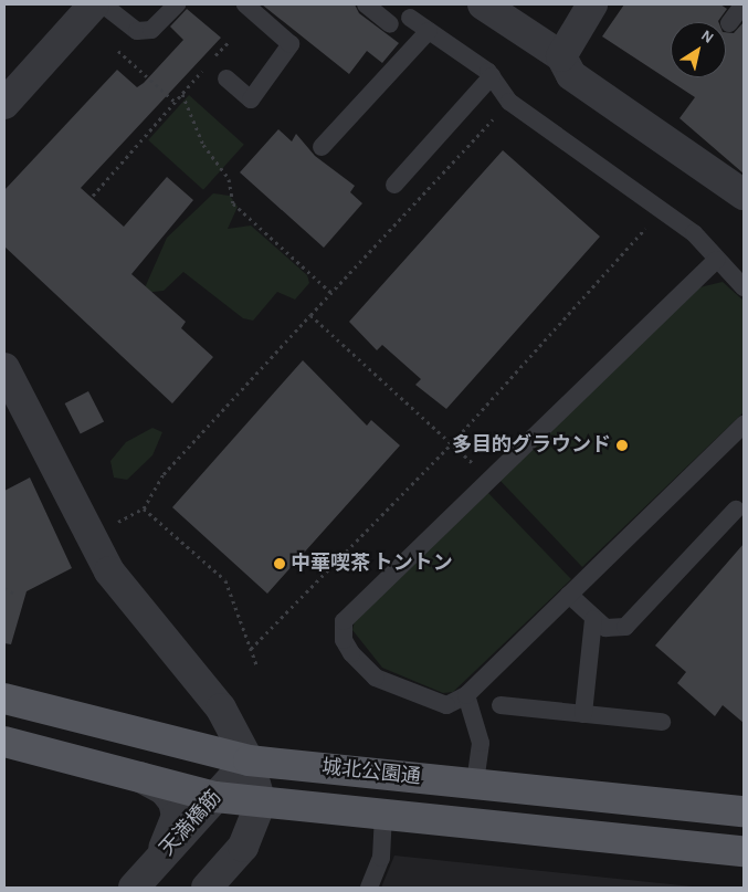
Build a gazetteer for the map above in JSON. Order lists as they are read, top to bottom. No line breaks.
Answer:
{"streets":{"main road":["城北公園通"],"street":["天満橋筋"]},"crossings":[["城北公園通","天満橋筋"]],"places":["多目的グラウンド","中華喫茶 トントン"],"north":"top right"}
